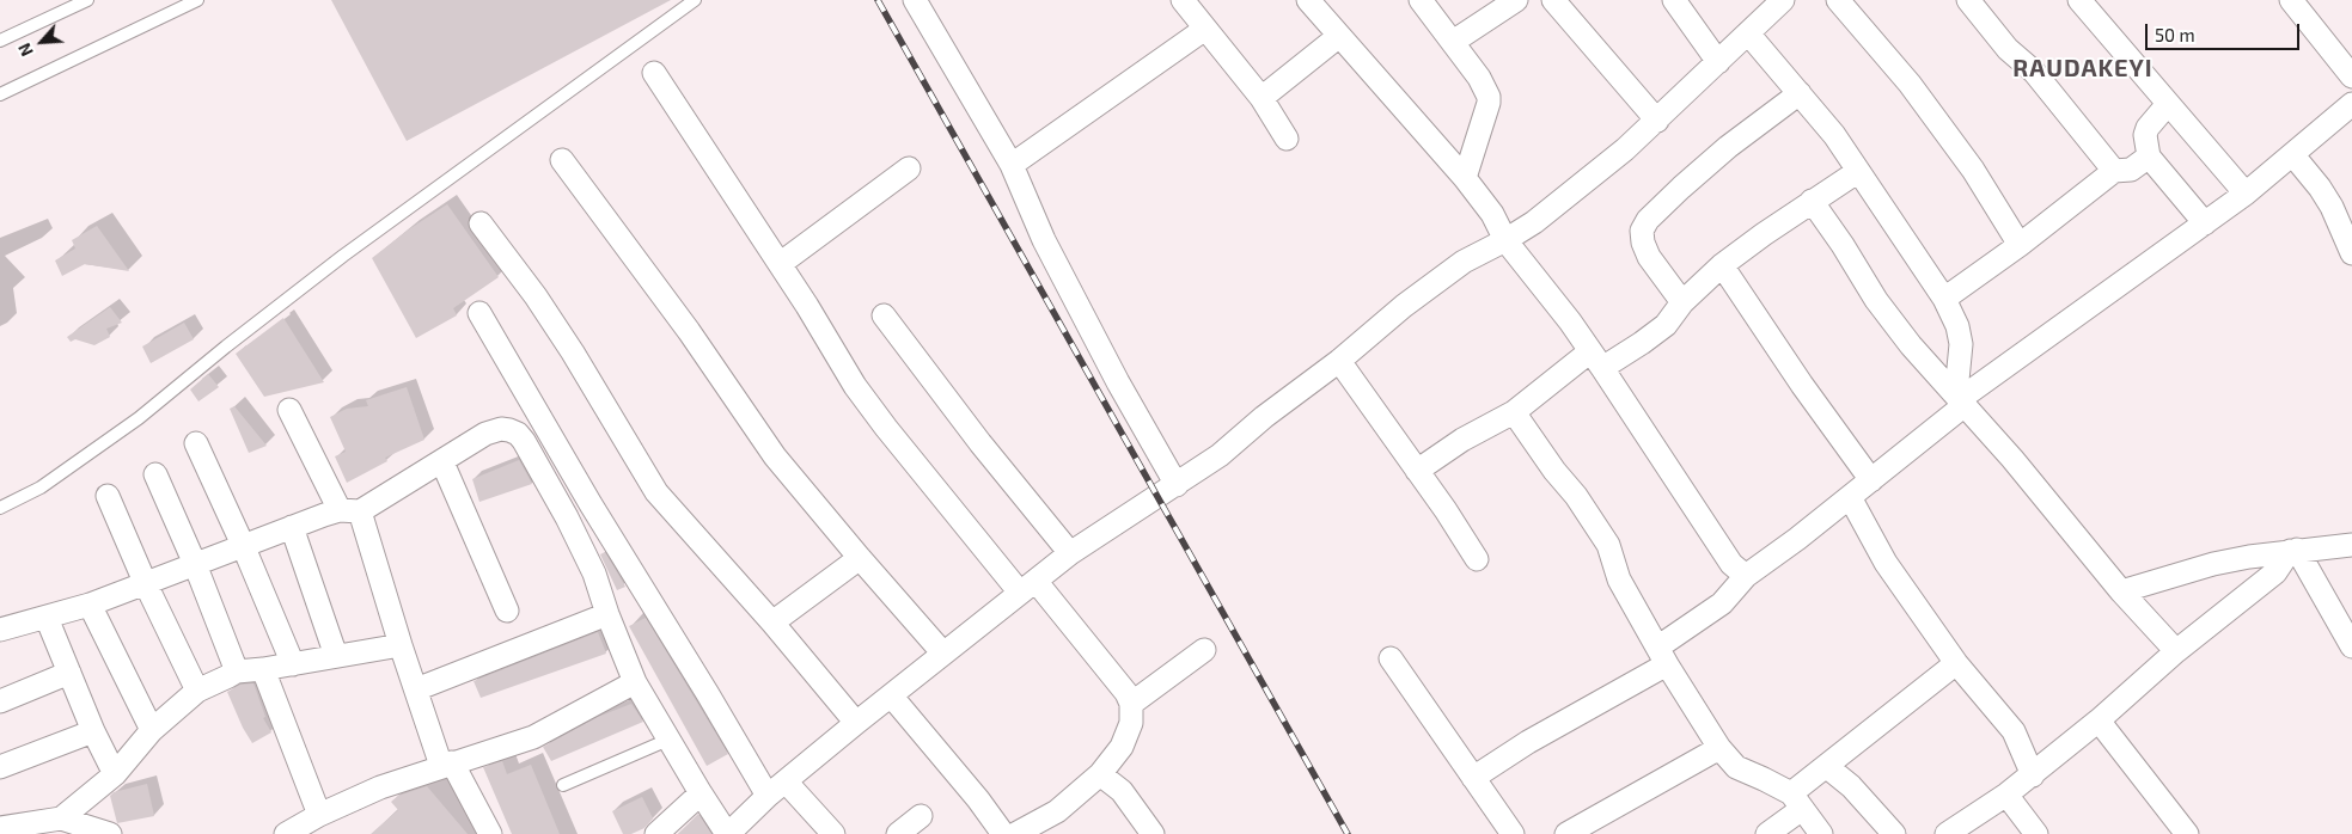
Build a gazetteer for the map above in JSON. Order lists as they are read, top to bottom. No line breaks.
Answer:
{"districts":["RAUDAKEYI"],"scale_bar":"50 m","north":"bottom left"}
